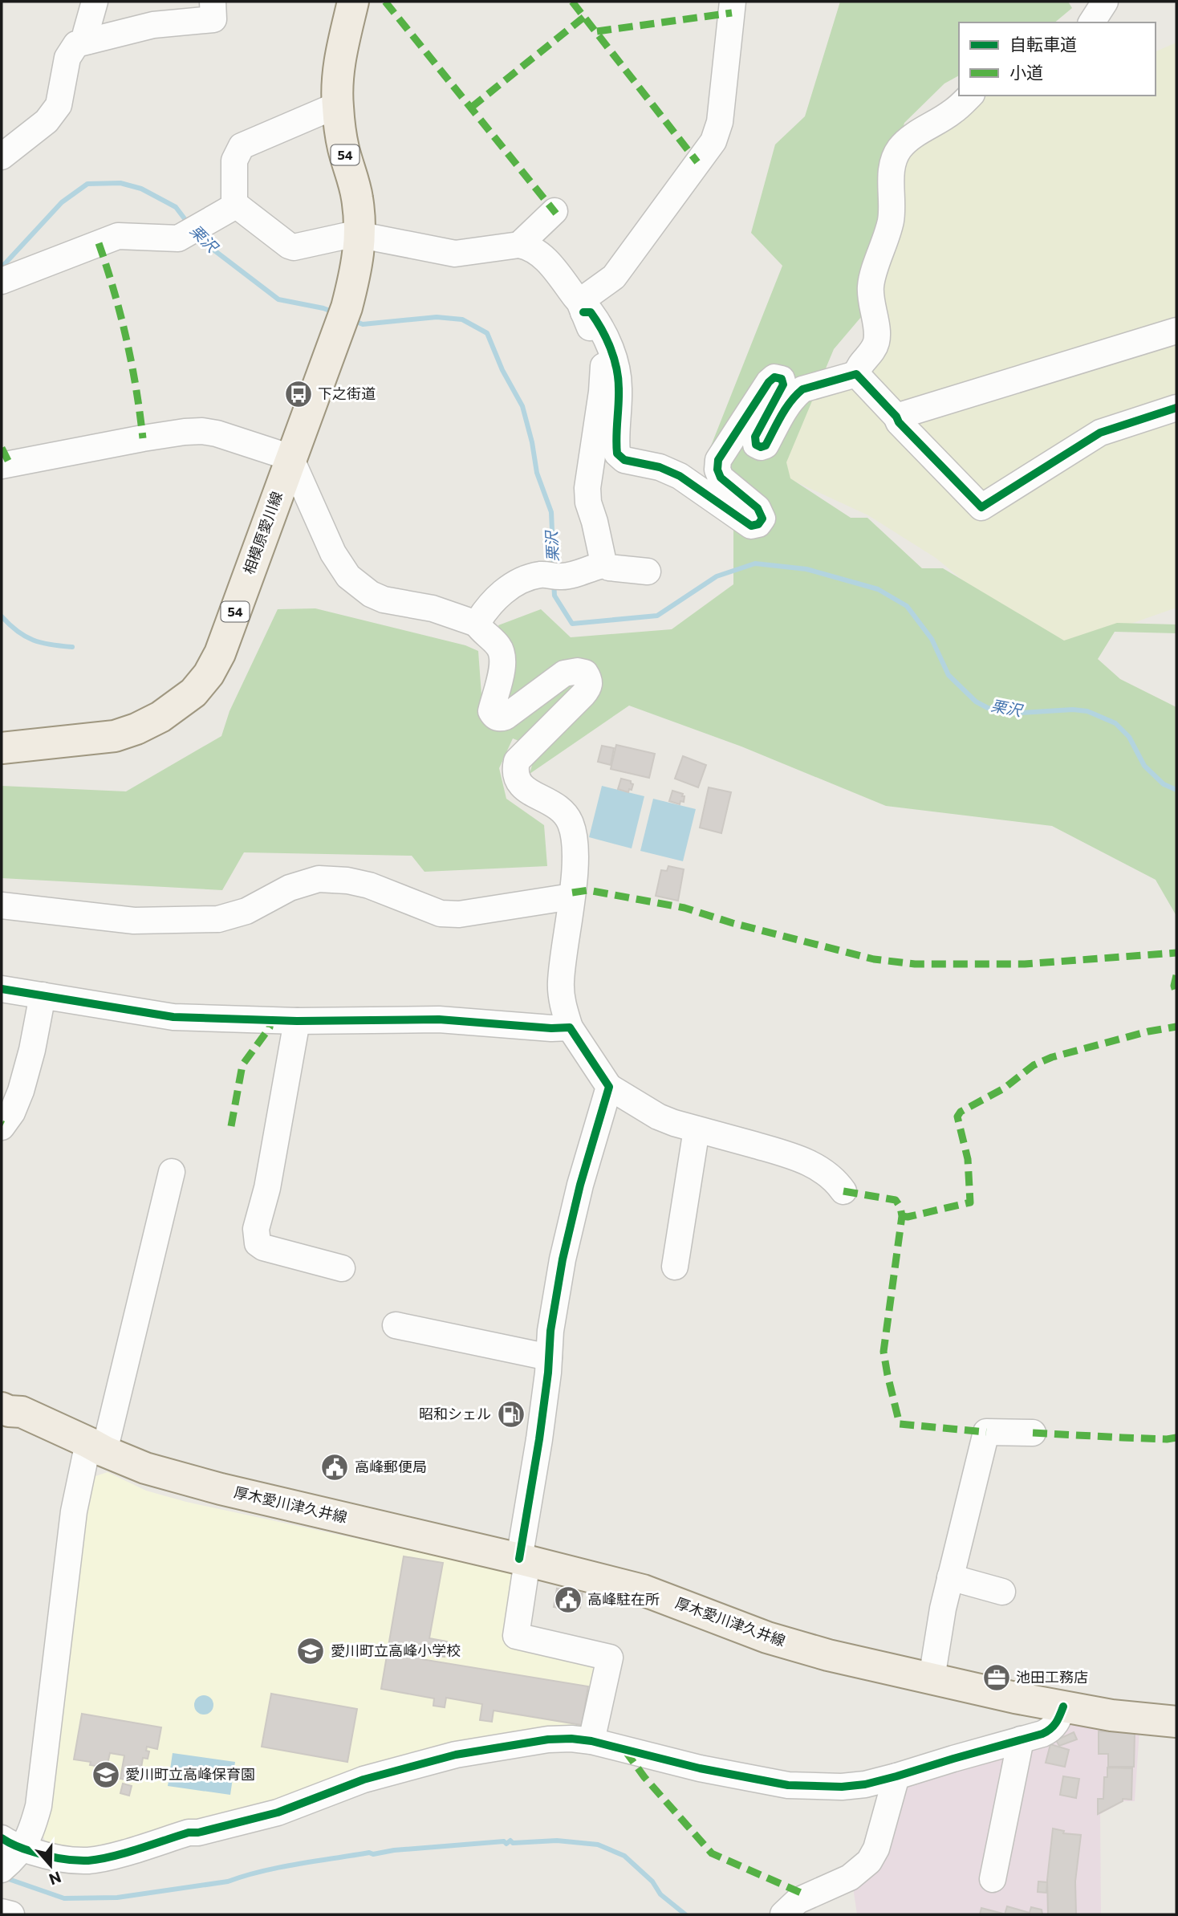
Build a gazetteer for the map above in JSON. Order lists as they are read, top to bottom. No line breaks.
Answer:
{"streets":{"main road":["54","相模原愛川線","厚木愛川津久井線"]},"water":["栗沢"],"places":{"bus stop":["下之街道"],"fuel station":["昭和シェル"],"public building":["高峰郵便局","高峰駐在所"],"school or university":["愛川町立高峰小学校","愛川町立高峰保育園"],"office":["池田工務店"]},"legend":["自転車道","小道"],"north":"bottom"}
